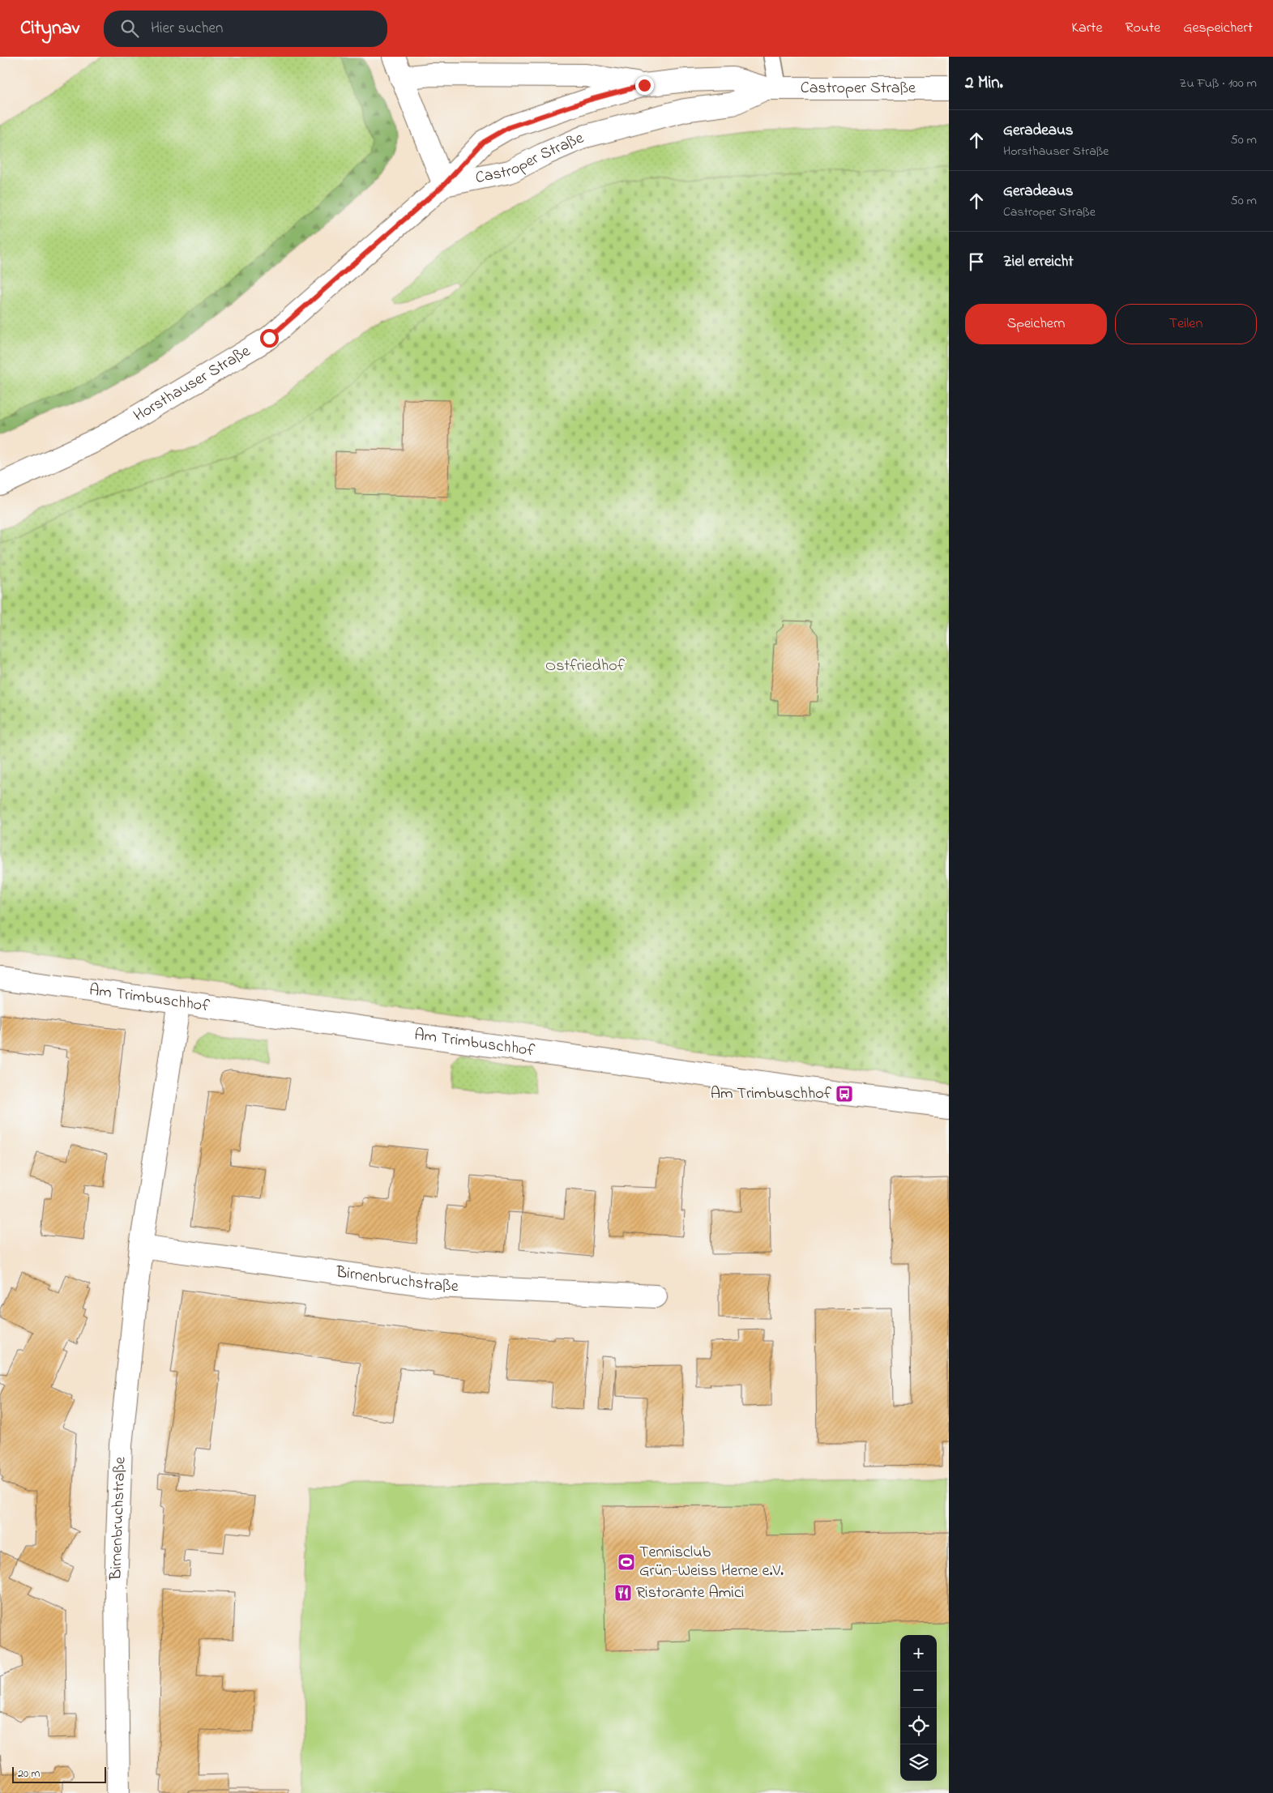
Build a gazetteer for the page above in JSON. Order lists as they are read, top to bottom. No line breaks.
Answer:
{"streets":{"street":["Castroper Straße","Horsthauser Straße","Am Trimbuschhof","Birnenbruchstraße"]},"crossings":[["Castroper Straße","Horsthauser Straße"],["Am Trimbuschhof","Birnenbruchstraße"]],"parks":["Ostfriedhof"],"places":{"bus stop":["Am Trimbuschhof"],"sports":["Tennisclub Grün-Weiss Herne e.V."],"restaurant":["Ristorante Amici"]},"scale_bar":"20 m","page":{"header":"Citynav","search":"Hier suchen","nav":["Karte","Route","Gespeichert"],"heading":["2 Min.","Zu Fuß · 100 m"],"list":[["Geradeaus","Horsthauser Straße","50 m"],["Geradeaus","Castroper Straße","50 m"],"Ziel erreicht"],"buttons":["Speichern","Teilen"],"map_buttons":["+","−"],"scale":"20 m"}}
